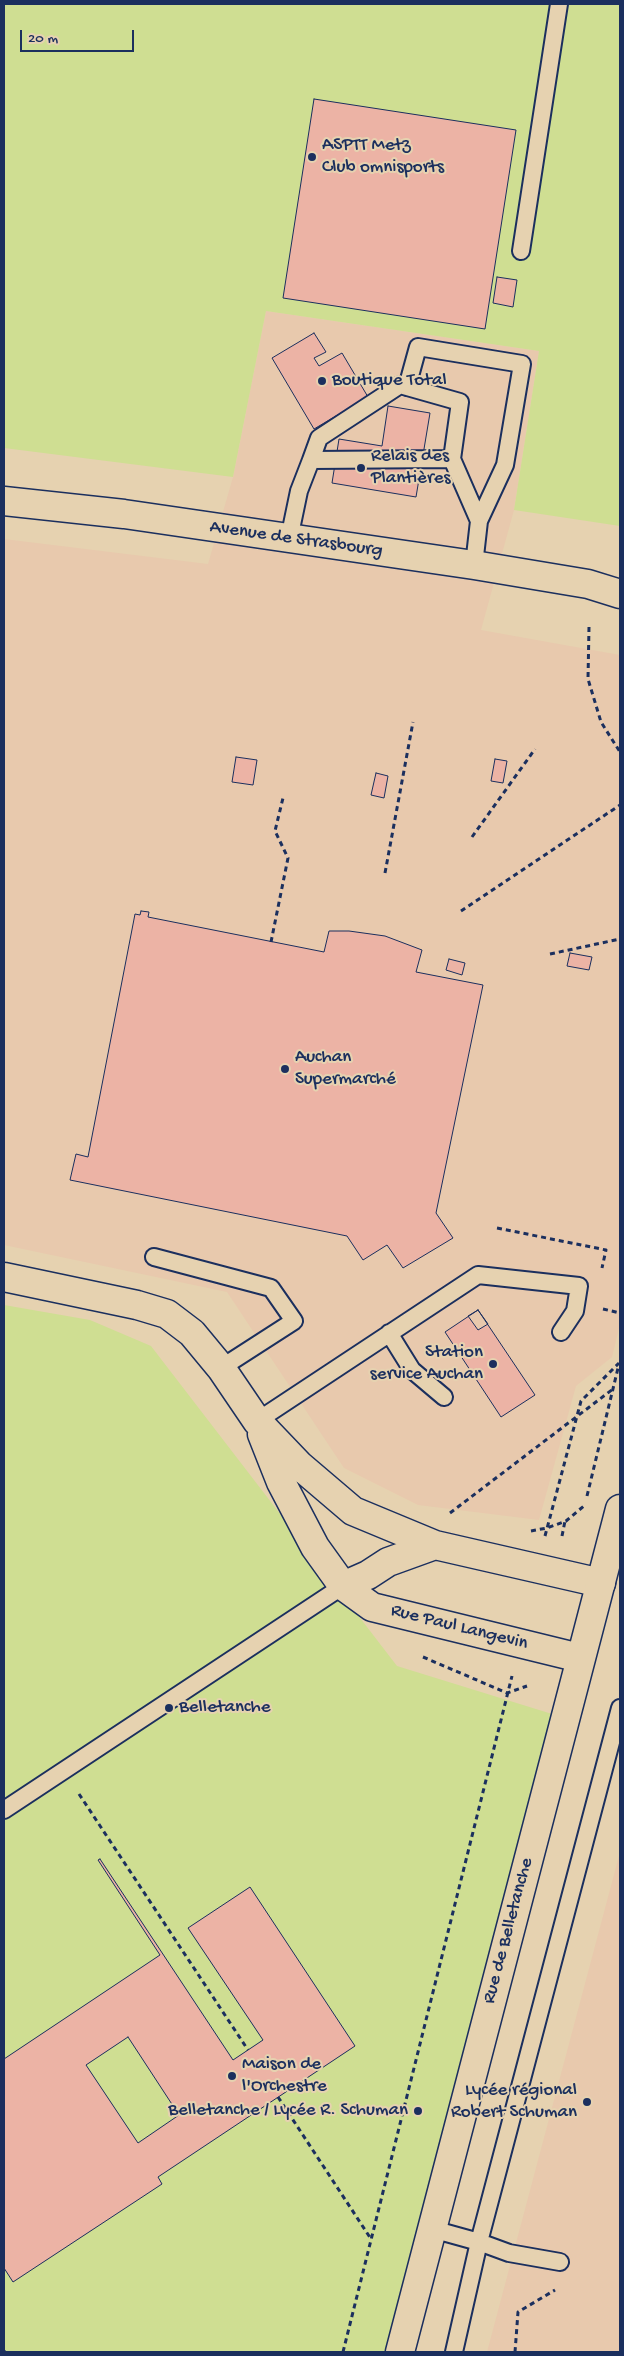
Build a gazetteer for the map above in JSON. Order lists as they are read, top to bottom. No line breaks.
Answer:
{"streets":{"street":["Avenue de Strasbourg","Rue Paul Langevin","Rue de Belletanche"]},"crossings":[["Rue Paul Langevin","Rue de Belletanche"]],"places":["ASPTT Metz Club omnisports","Boutique Total","Relais des Plantières","Auchan Supermarché","Station service Auchan","Belletanche","Maison de l'Orchestre","Lycée régional Robert Schuman","Belletanche / Lycée R. Schuman"],"scale_bar":"20 m"}
